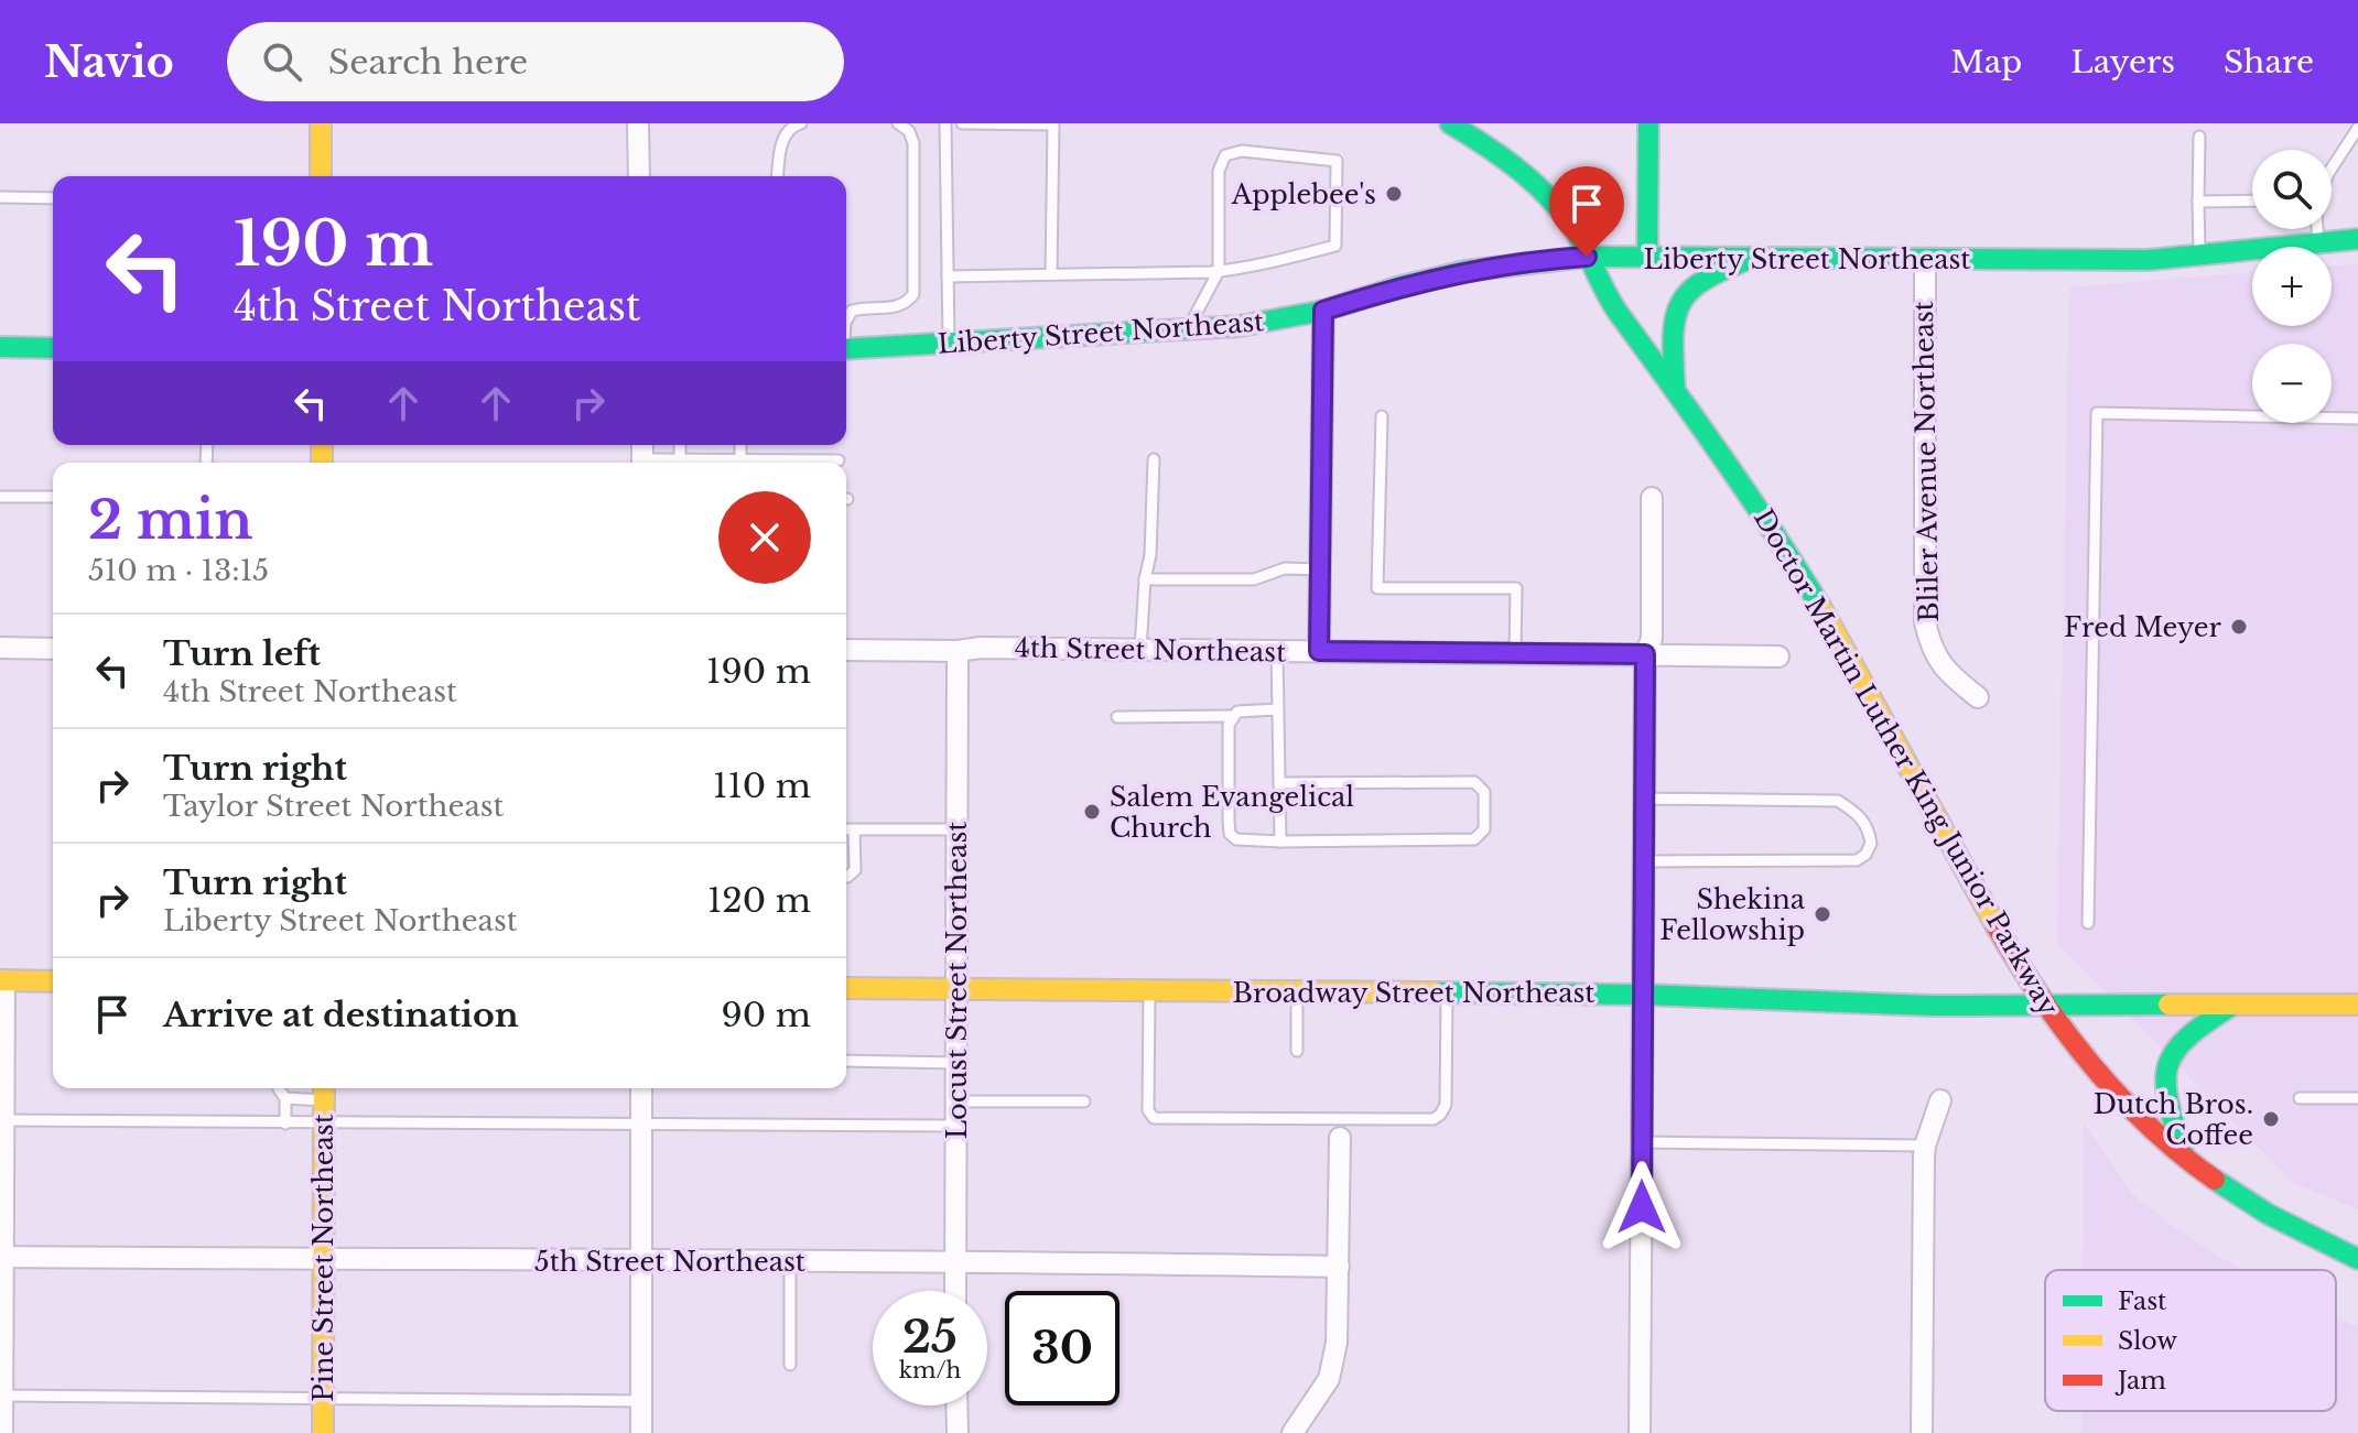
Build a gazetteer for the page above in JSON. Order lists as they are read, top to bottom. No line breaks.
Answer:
{"streets":{"main road":["Liberty Street Northeast","Doctor Martin Luther King Junior Parkway","Broadway Street Northeast","Pine Street Northeast"],"street":["Bliler Avenue Northeast","4th Street Northeast","Locust Street Northeast","5th Street Northeast"]},"crossings":[["Liberty Street Northeast","Bliler Avenue Northeast"],["Liberty Street Northeast","Doctor Martin Luther King Junior Parkway"],["4th Street Northeast","Locust Street Northeast"],["Doctor Martin Luther King Junior Parkway","Broadway Street Northeast"],["Locust Street Northeast","Broadway Street Northeast"],["Locust Street Northeast","5th Street Northeast"],["Pine Street Northeast","5th Street Northeast"]],"places":["Applebee's","Fred Meyer","Salem Evangelical Church","Shekina Fellowship","Dutch Bros. Coffee"],"legend":["Fast","Slow","Jam"],"page":{"header":"Navio","search":"Search here","nav":["Map","Layers","Share"],"map_buttons":["+","−"],"turn":["190 m","4th Street Northeast"],"heading":["2 min","510 m · 13:15"],"list":[{"name":"Turn left","note":"4th Street Northeast","value":"190 m"},{"name":"Turn right","note":"Taylor Street Northeast","value":"110 m"},{"name":"Turn right","note":"Liberty Street Northeast","value":"120 m"},{"name":"Arrive at destination","value":"90 m"}],"speed":"25 km/h","limit":"30"}}
